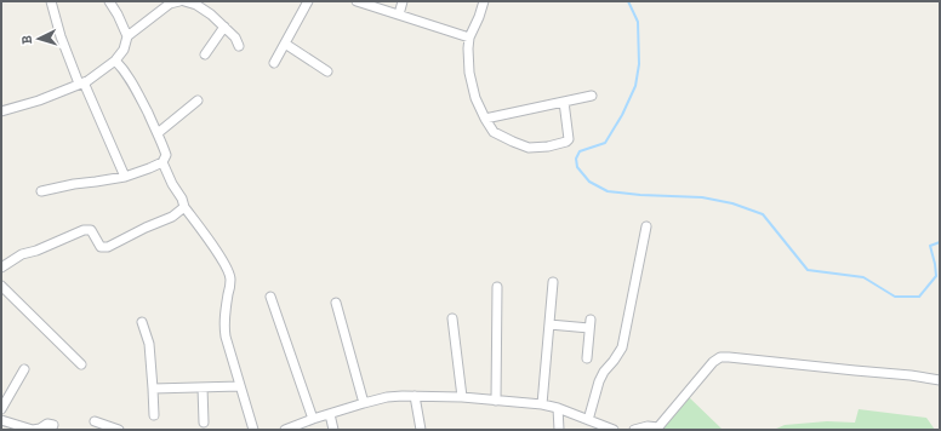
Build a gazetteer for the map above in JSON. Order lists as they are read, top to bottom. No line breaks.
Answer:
{"north":"left"}
